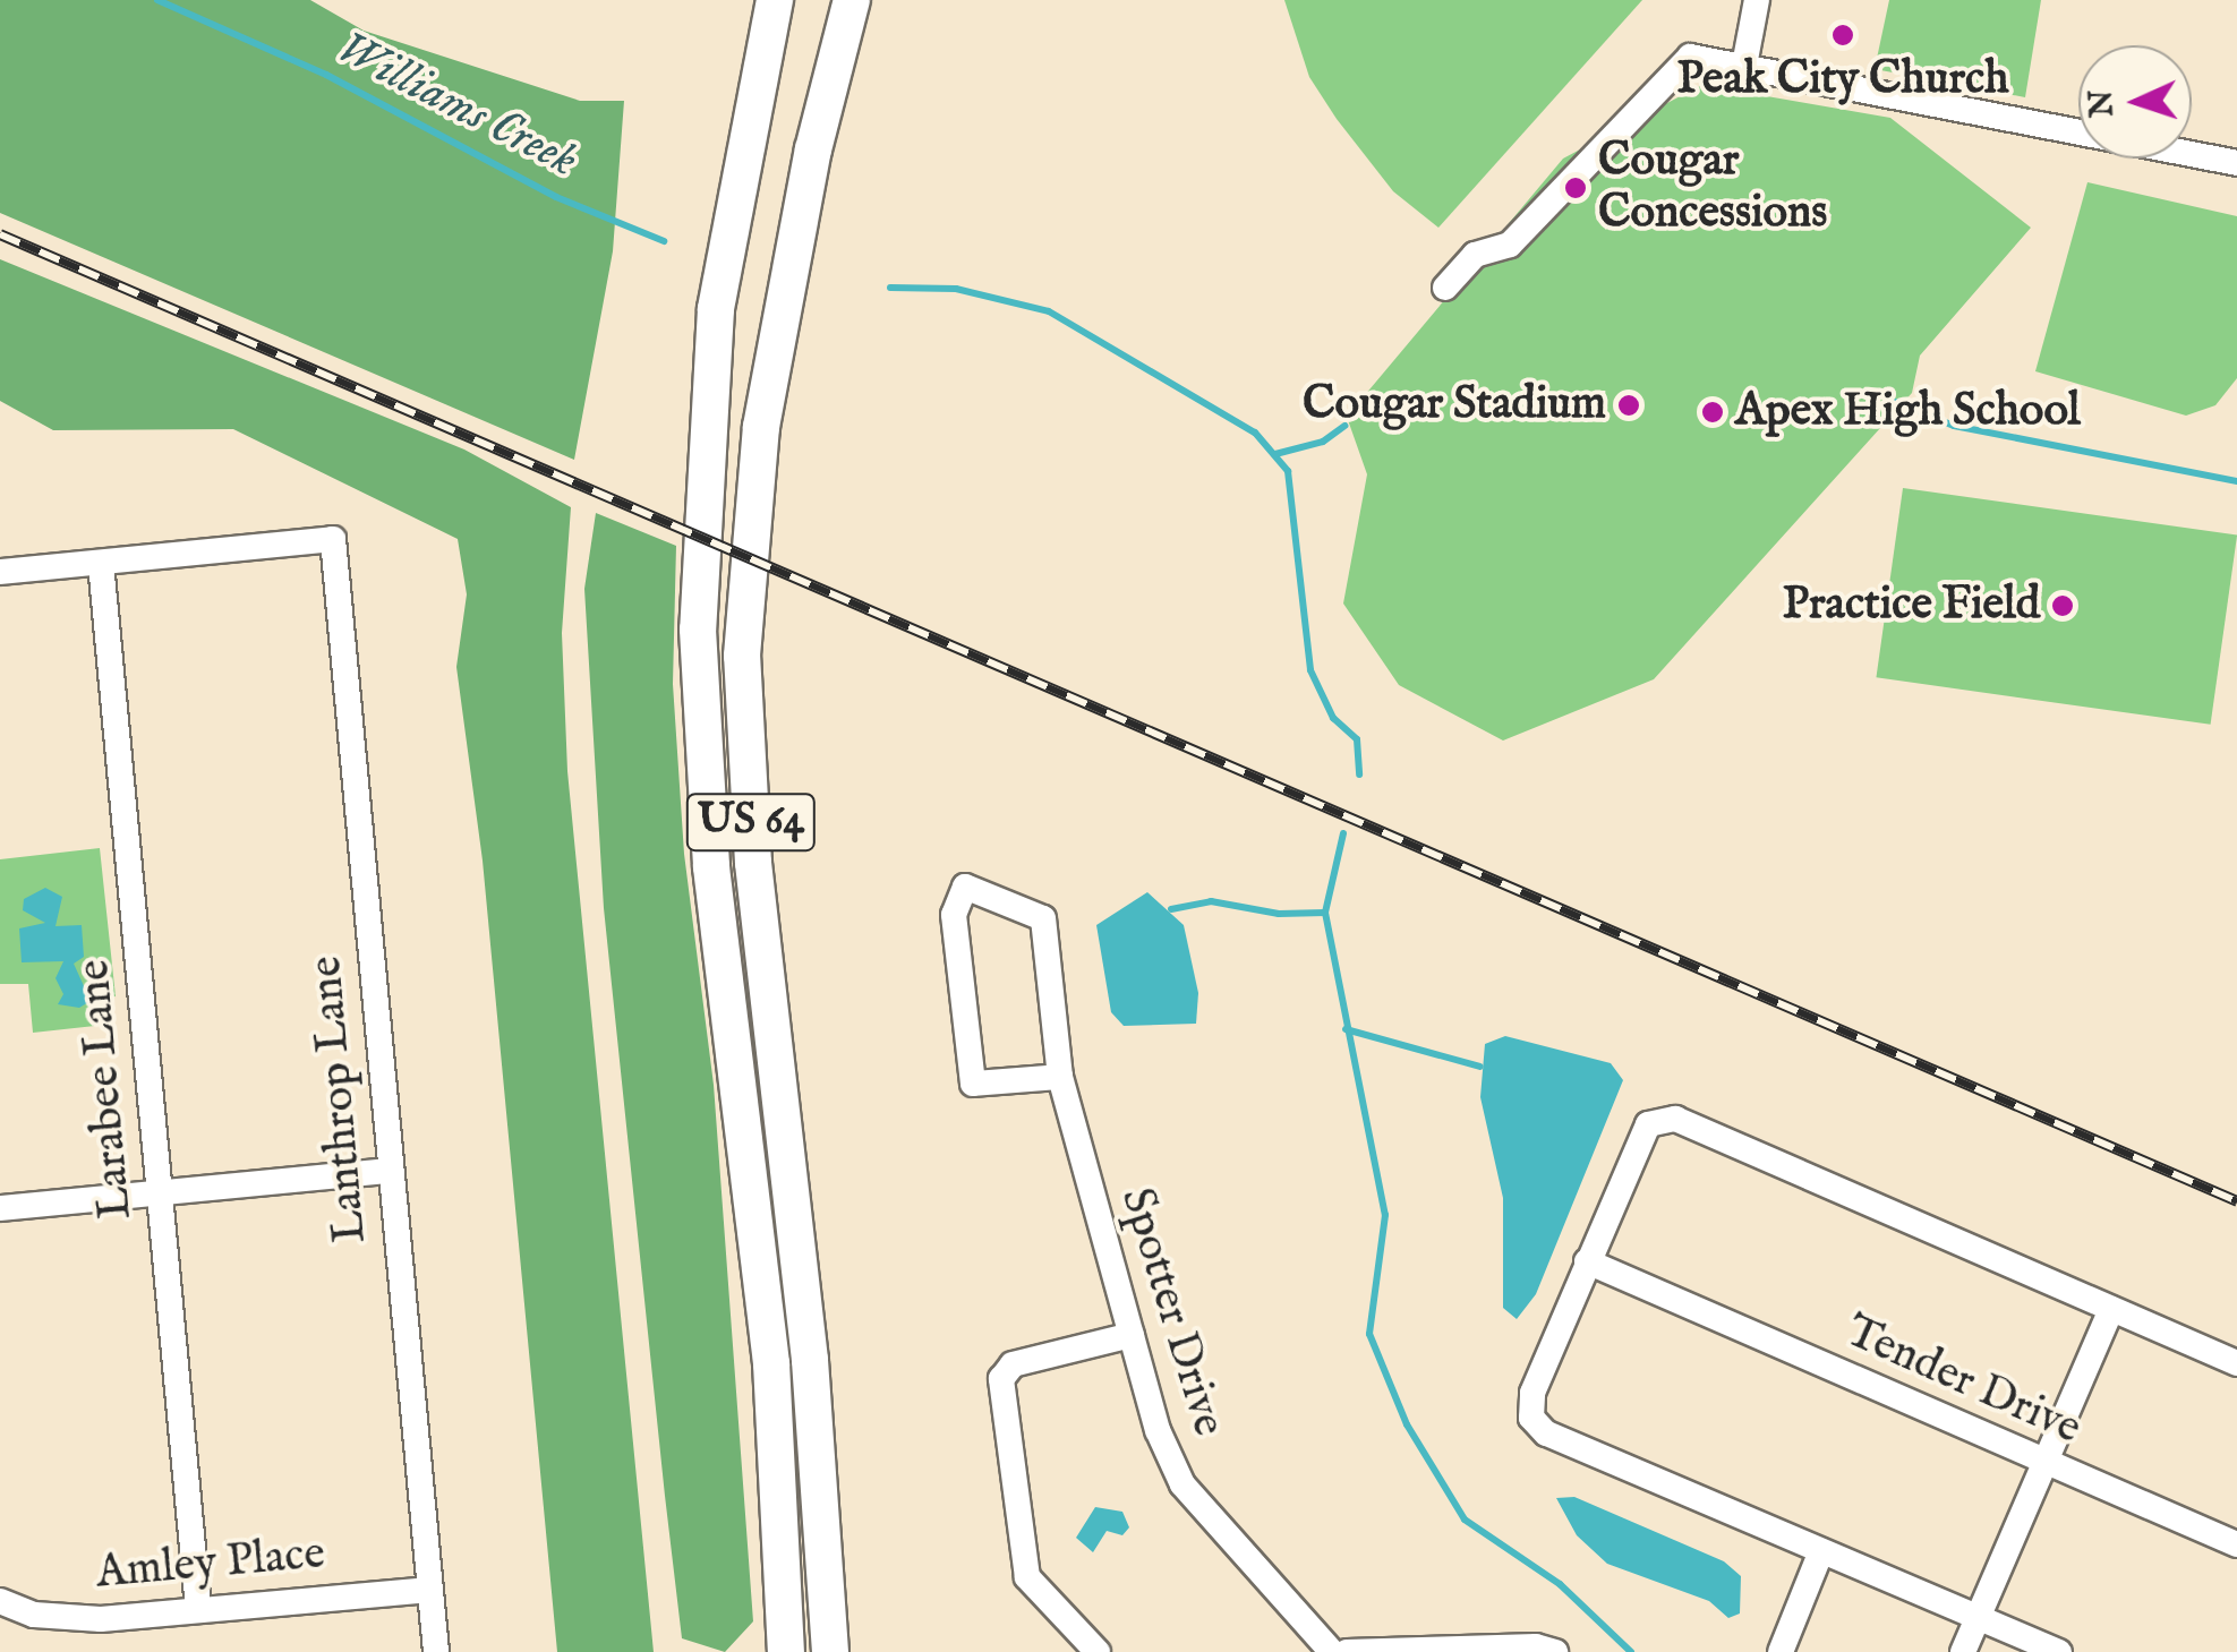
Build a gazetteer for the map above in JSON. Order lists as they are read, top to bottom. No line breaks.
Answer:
{"streets":{"highway":["US 64"],"street":["Larabee Lane","Lanthrop Lane","Spotter Drive","Tender Drive","Amley Place"]},"crossings":[["Larabee Lane","Lanthrop Lane"],["Larabee Lane","Amley Place"],["Lanthrop Lane","Amley Place"]],"water":["Williams Creek"],"places":["Peak City Church","Cougar Concessions","Cougar Stadium","Apex High School","Practice Field"],"north":"left"}
